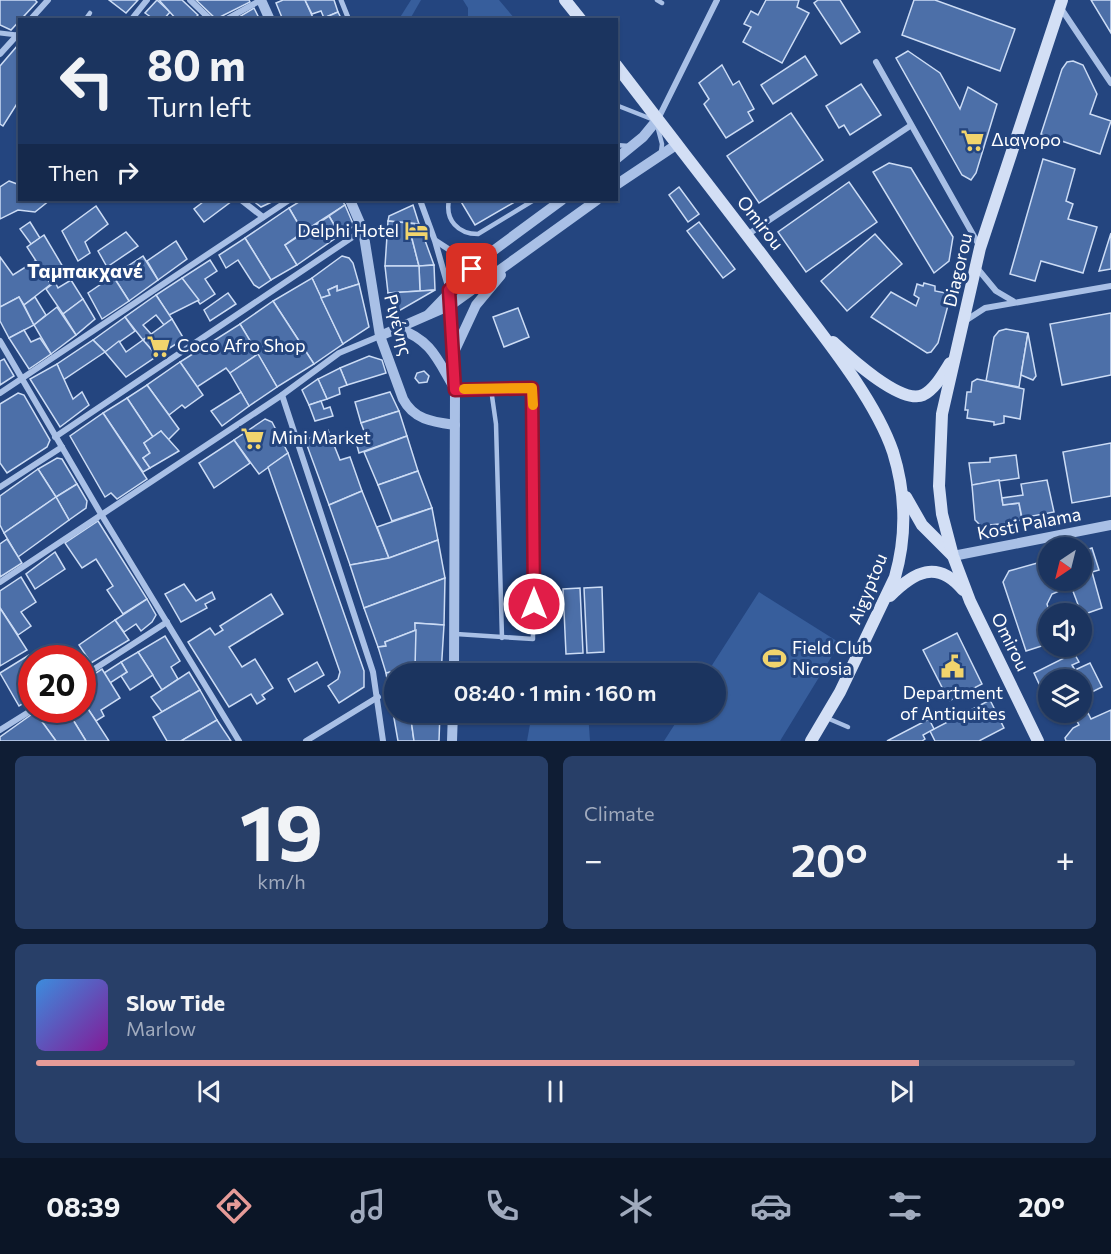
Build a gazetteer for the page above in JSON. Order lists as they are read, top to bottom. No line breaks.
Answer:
{"streets":{"main road":["Omirou","Diagorou","Aigyptou"],"street":["Ριγένης","Kosti Palama"]},"crossings":[["Omirou","Diagorou"],["Omirou","Kosti Palama"],["Omirou","Aigyptou"],["Diagorou","Kosti Palama"]],"districts":["Ταμπακχανέ"],"places":{"supermarket":["Διαγορο","Coco Afro Shop","Mini Market"],"hotel":["Delphi Hotel"],"sports":["Field Club Nicosia"],"public building":["Department of Antiquites"]},"north":"bottom left","page":{"turn":["80 m","Turn left"],"then":"Then","limit":"20","trip":"08:40 · 1 min · 160 m","tile":[["19","km/h"],"Climate"],"heat":["−","20°","+"],"song":["Slow Tide","Marlow"],"tabs":["08:39","20°"]}}
